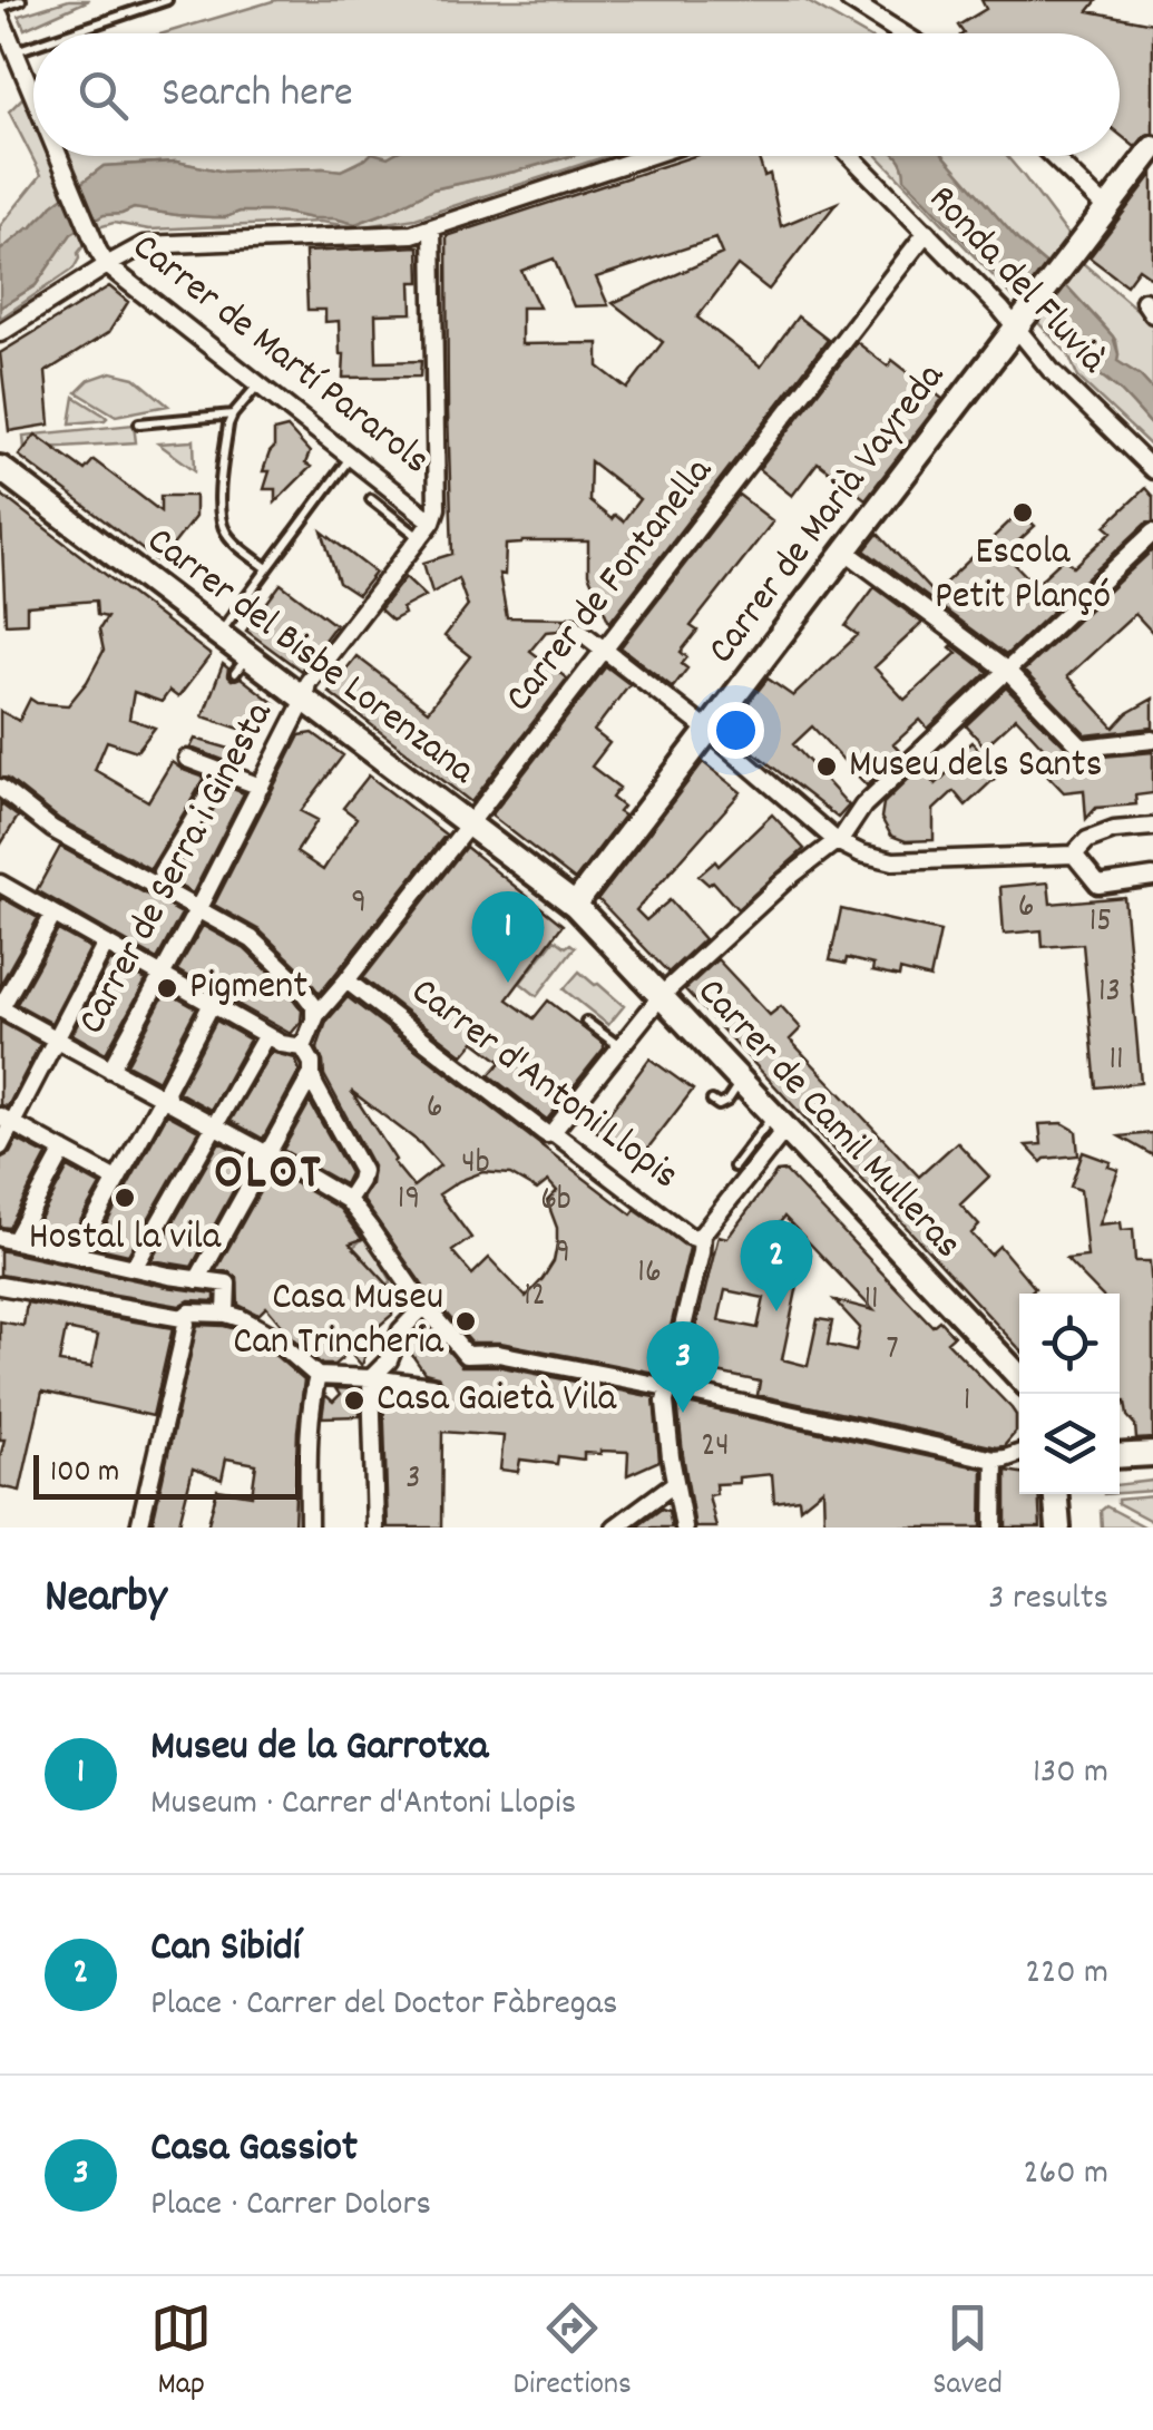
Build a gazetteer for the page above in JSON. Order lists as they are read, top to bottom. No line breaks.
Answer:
{"streets":{"main road":["Carrer de Marià Vayreda","Carrer del Bisbe Lorenzana","Carrer de Camil Mulleras"],"street":["Ronda del Fluvià","Carrer de Martí Pararols","Carrer de Fontanella","Carrer de Serra i Ginesta","Carrer d'Antoni Llopis"]},"crossings":[["Ronda del Fluvià","Carrer de Marià Vayreda"],["Ronda del Fluvià","Carrer de Fontanella"],["Carrer de Martí Pararols","Carrer de Serra i Ginesta"],["Carrer de Marià Vayreda","Carrer del Bisbe Lorenzana"],["Carrer de Marià Vayreda","Carrer de Camil Mulleras"],["Carrer de Fontanella","Carrer del Bisbe Lorenzana"],["Carrer de Fontanella","Carrer d'Antoni Llopis"],["Carrer del Bisbe Lorenzana","Carrer de Serra i Ginesta"],["Carrer del Bisbe Lorenzana","Carrer de Camil Mulleras"]],"districts":["OLOT"],"places":["Escola Petit Plançó","Museu dels Sants","Pigment","Hostal la vila","Casa Museu Can Trincheria","Casa Gaietà Vila"],"house_numbers":["9","6","15","13","11","6","4b","19","6b","9","16","12","11","7","1","24","3"],"scale_bar":"100 m","page":{"search":"Search here","pins":["1","2","3"],"scale":"100 m","heading":["Nearby","3 results"],"list":[{"mark":"1","name":"Museu de la Garrotxa","note":"Museum · Carrer d'Antoni Llopis","value":"130 m"},{"mark":"2","name":"Can Sibidí","note":"Place · Carrer del Doctor Fàbregas","value":"220 m"},{"mark":"3","name":"Casa Gassiot","note":"Place · Carrer Dolors","value":"260 m"}],"nav":["Map","Directions","Saved"]}}
